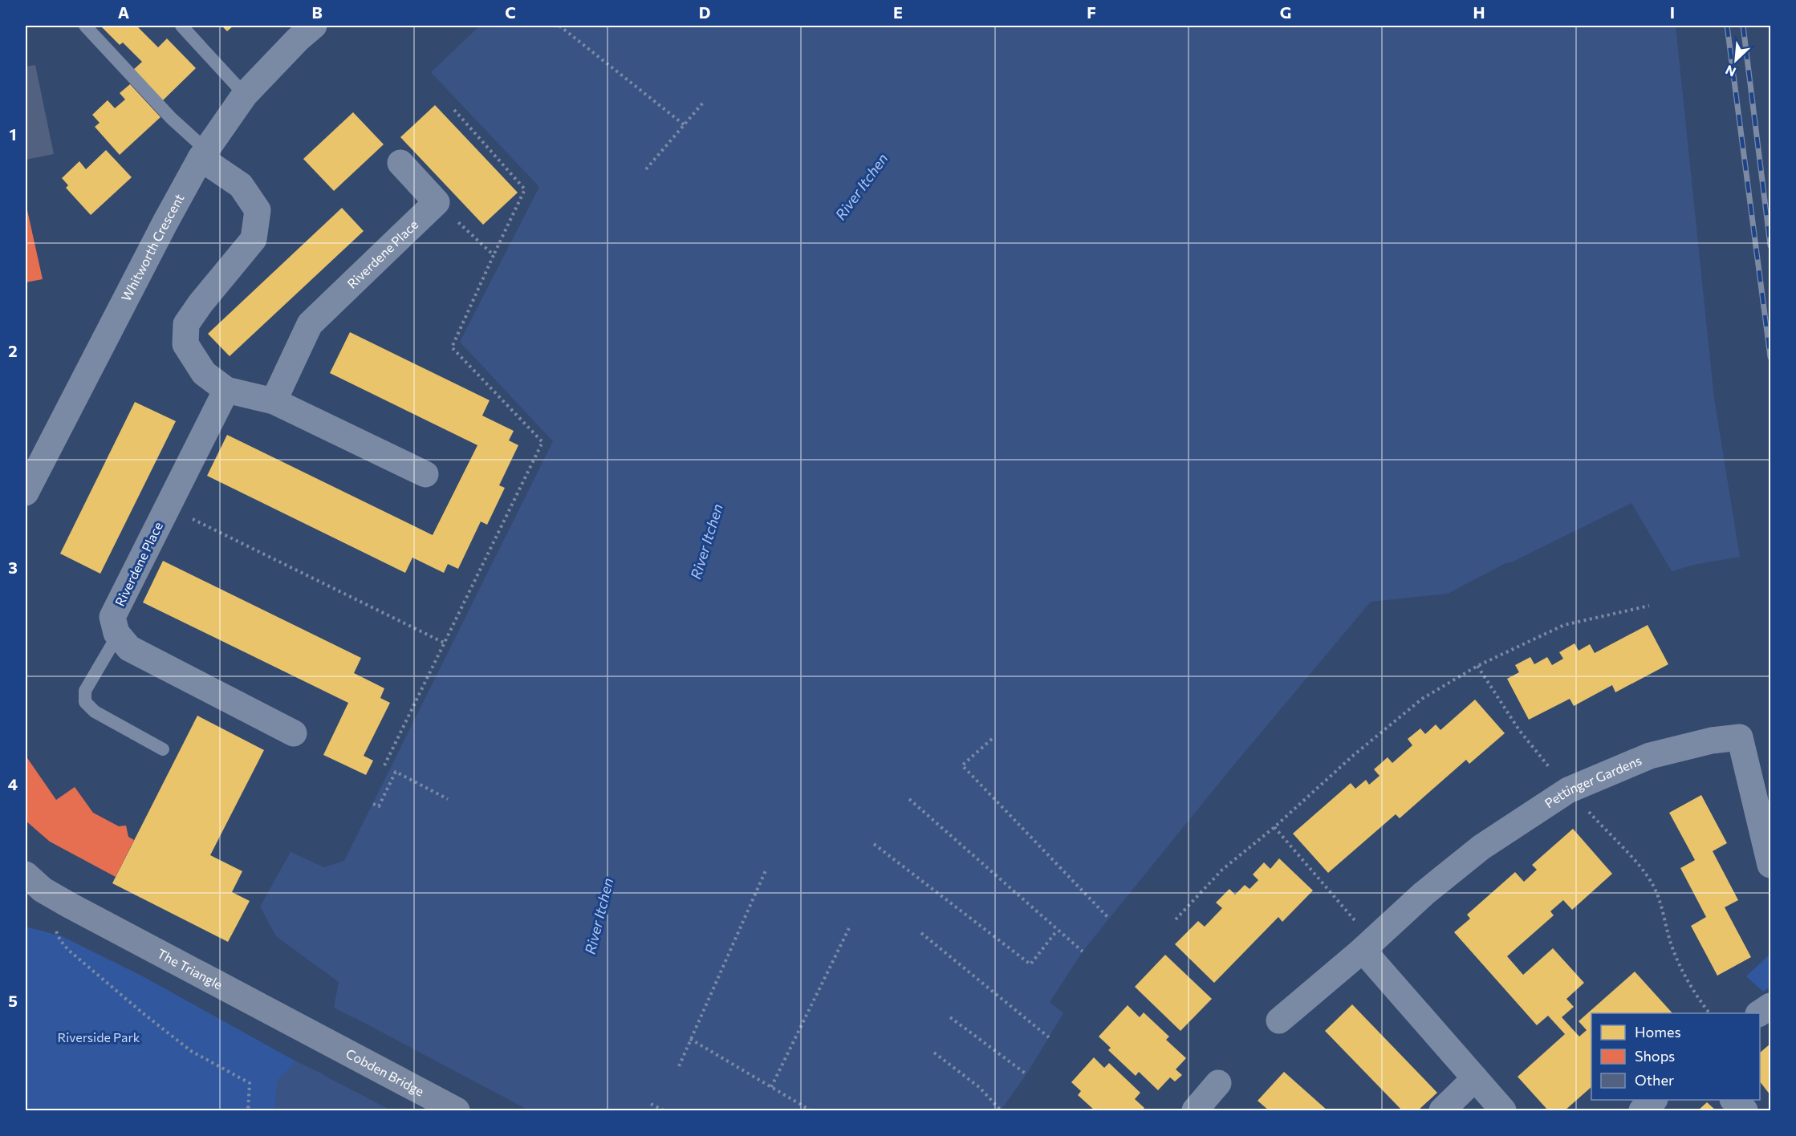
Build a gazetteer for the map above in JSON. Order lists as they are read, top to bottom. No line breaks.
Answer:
{"streets":{"main road":["The Triangle","Cobden Bridge"],"street":["Whitworth Crescent","Riverdene Place","Pettinger Gardens"]},"crossings":[["The Triangle","Cobden Bridge"]],"water":["River Itchen"],"parks":["Riverside Park"],"legend":["Homes","Shops","Other"],"north":"bottom left","grid":{"columns":["A","B","C","D","E","F","G","H","I"],"rows":["1","2","3","4","5"]}}
